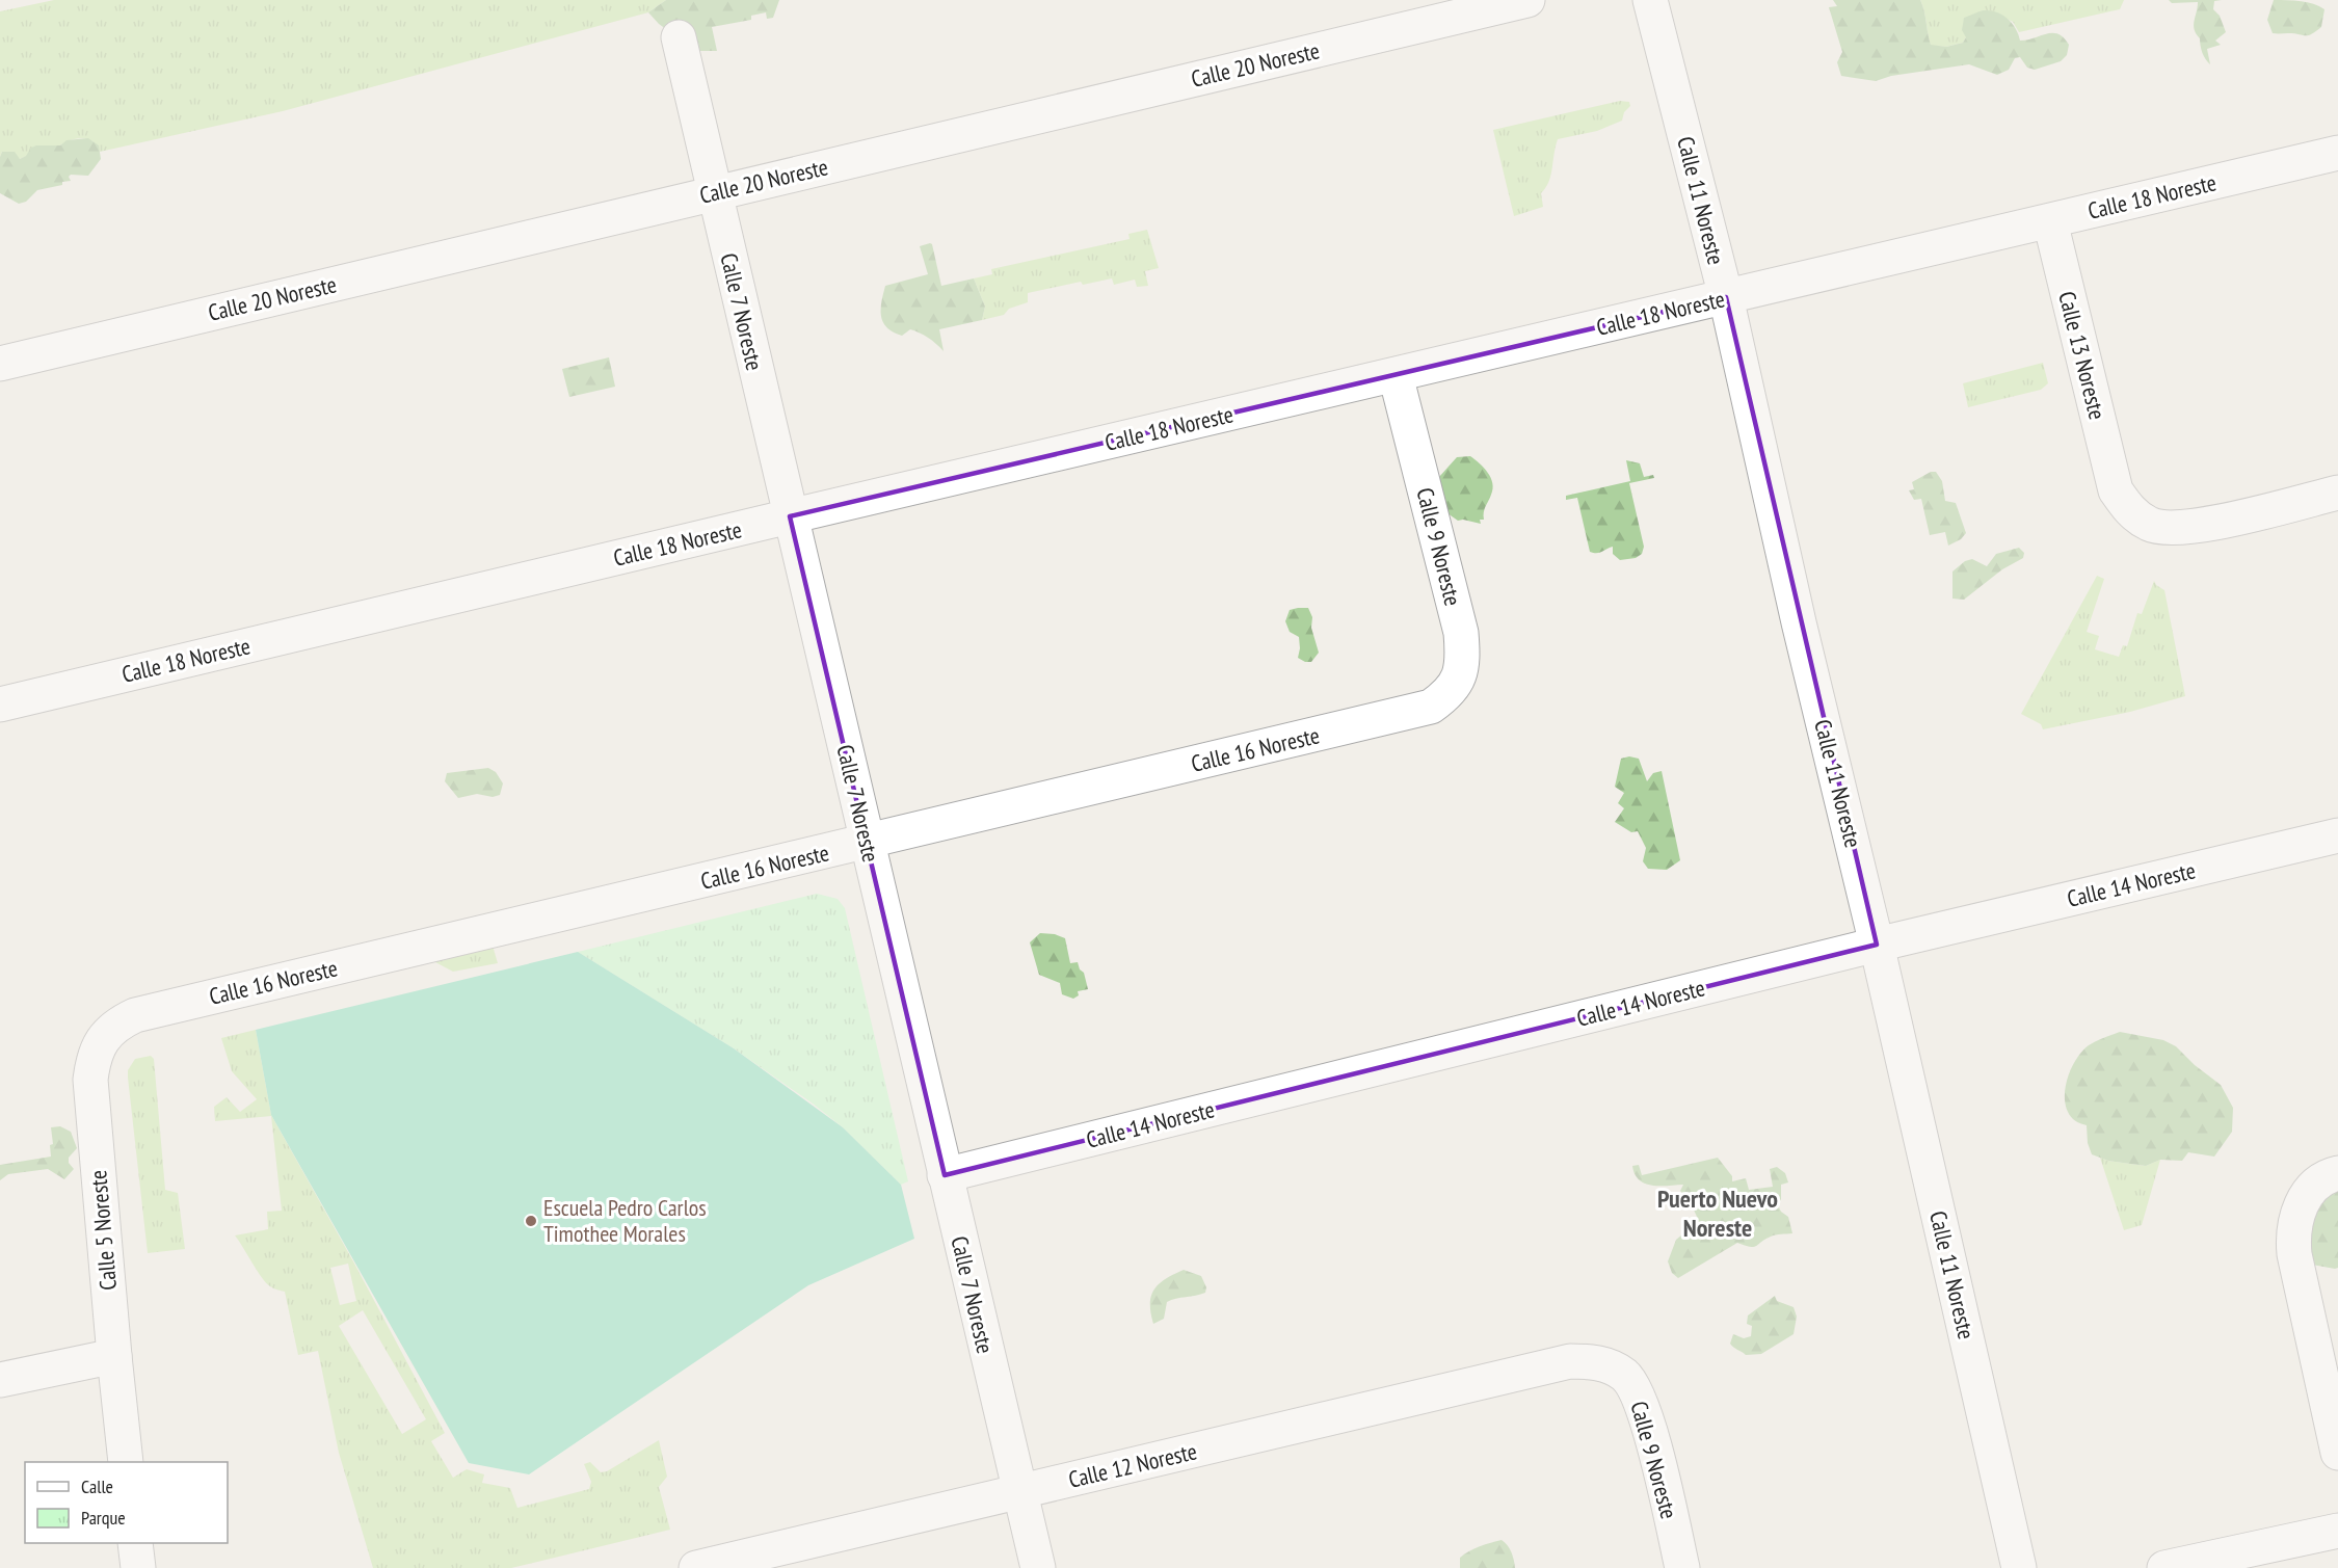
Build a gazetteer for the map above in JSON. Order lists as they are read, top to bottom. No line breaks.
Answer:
{"streets":{"street":["Calle 20 Noreste","Calle 18 Noreste","Calle 11 Noreste","Calle 7 Noreste","Calle 13 Noreste","Calle 9 Noreste","Calle 16 Noreste","Calle 14 Noreste","Calle 5 Noreste","Calle 12 Noreste"]},"crossings":[["Calle 20 Noreste","Calle 7 Noreste"],["Calle 18 Noreste","Calle 11 Noreste"],["Calle 18 Noreste","Calle 7 Noreste"],["Calle 18 Noreste","Calle 13 Noreste"],["Calle 18 Noreste","Calle 9 Noreste"],["Calle 11 Noreste","Calle 14 Noreste"],["Calle 7 Noreste","Calle 16 Noreste"],["Calle 7 Noreste","Calle 14 Noreste"],["Calle 7 Noreste","Calle 12 Noreste"],["Calle 9 Noreste","Calle 16 Noreste"],["Calle 9 Noreste","Calle 12 Noreste"],["Calle 16 Noreste","Calle 5 Noreste"]],"districts":["Puerto Nuevo Noreste"],"places":["Escuela Pedro Carlos Timothee Morales"],"legend":["Calle","Parque"]}
